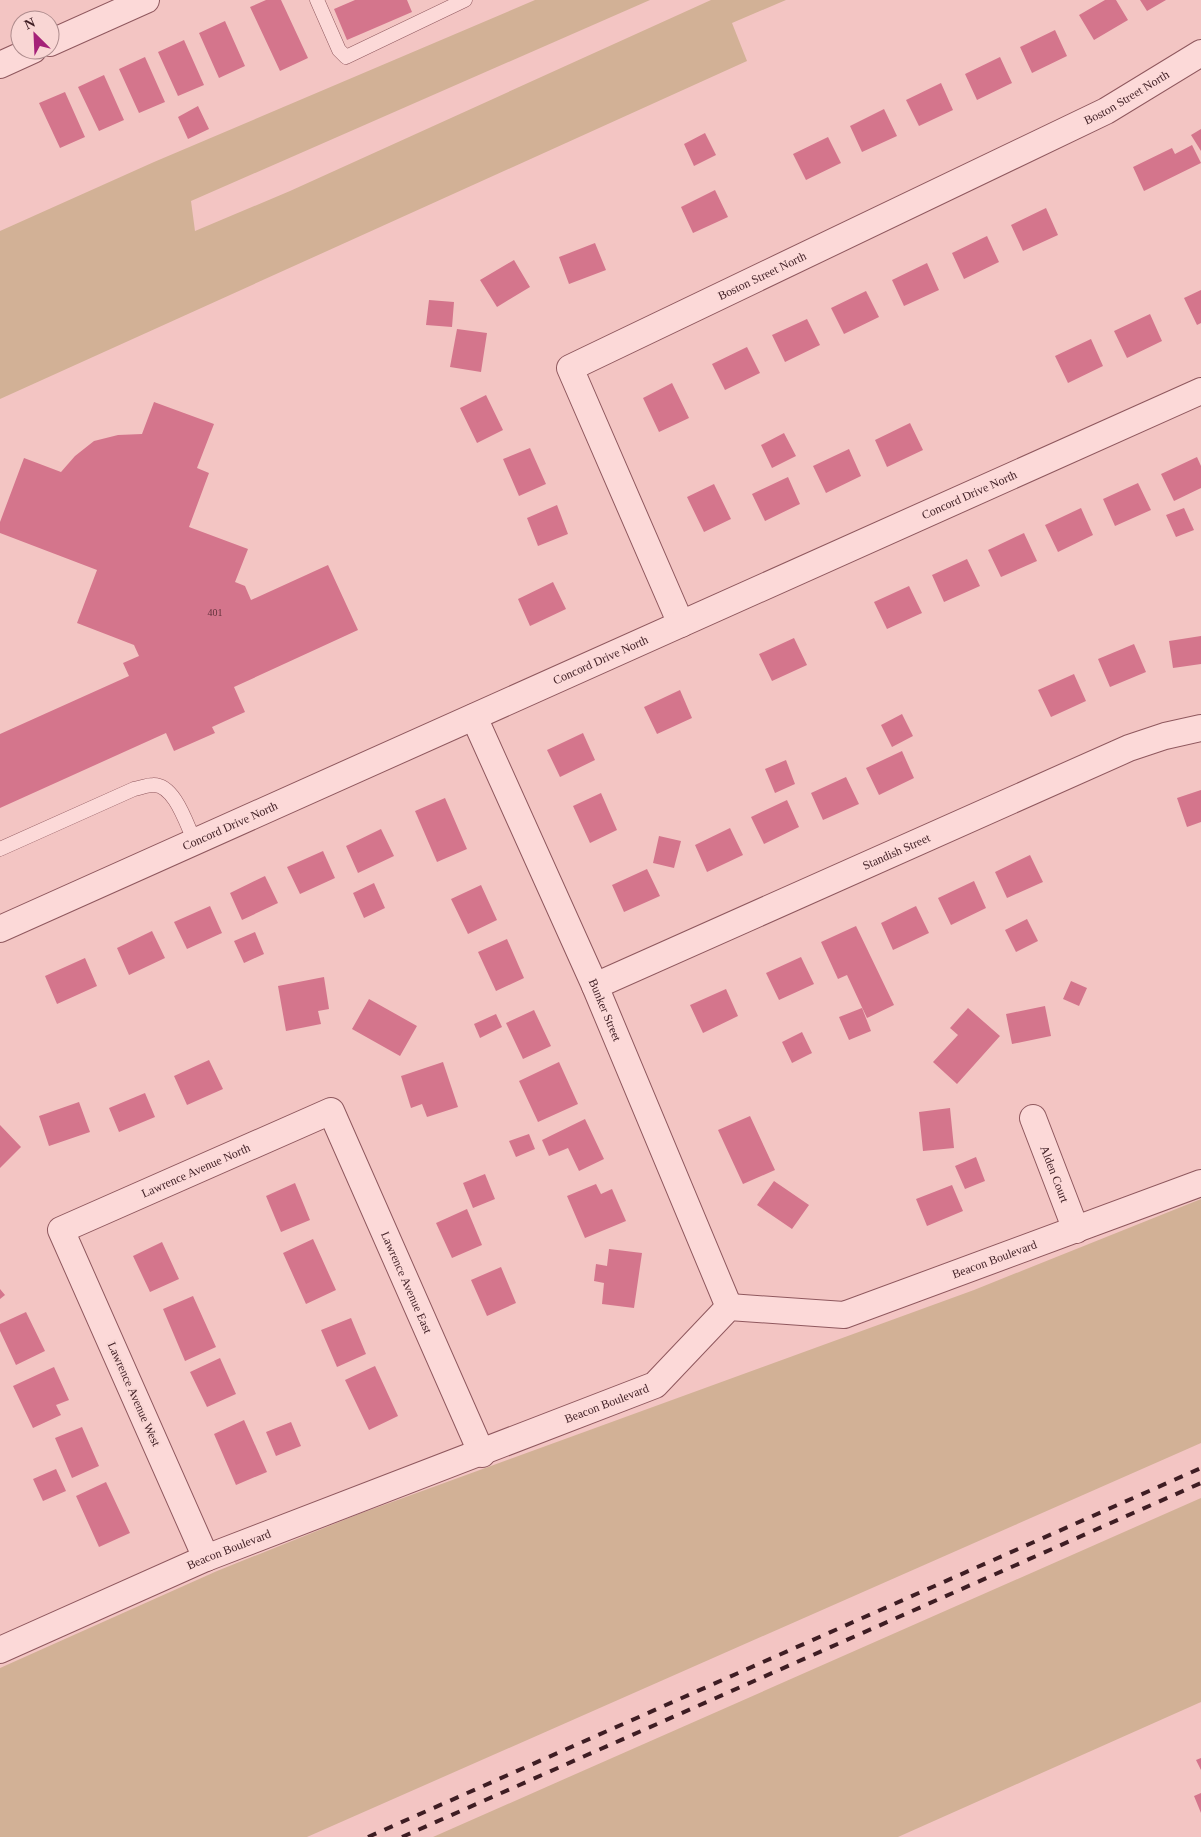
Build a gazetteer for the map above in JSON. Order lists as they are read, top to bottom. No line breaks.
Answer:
{"streets":{"street":["Boston Street North","Concord Drive North","Standish Street","Bunker Street","Lawrence Avenue North","Alden Court","Beacon Boulevard","Lawrence Avenue East","Lawrence Avenue West"]},"crossings":[["Boston Street North","Concord Drive North"],["Concord Drive North","Bunker Street"],["Standish Street","Bunker Street"],["Bunker Street","Beacon Boulevard"],["Lawrence Avenue North","Lawrence Avenue East"],["Lawrence Avenue North","Lawrence Avenue West"],["Alden Court","Beacon Boulevard"],["Beacon Boulevard","Lawrence Avenue East"],["Beacon Boulevard","Lawrence Avenue West"]],"house_numbers":["401"],"north":"top left"}
